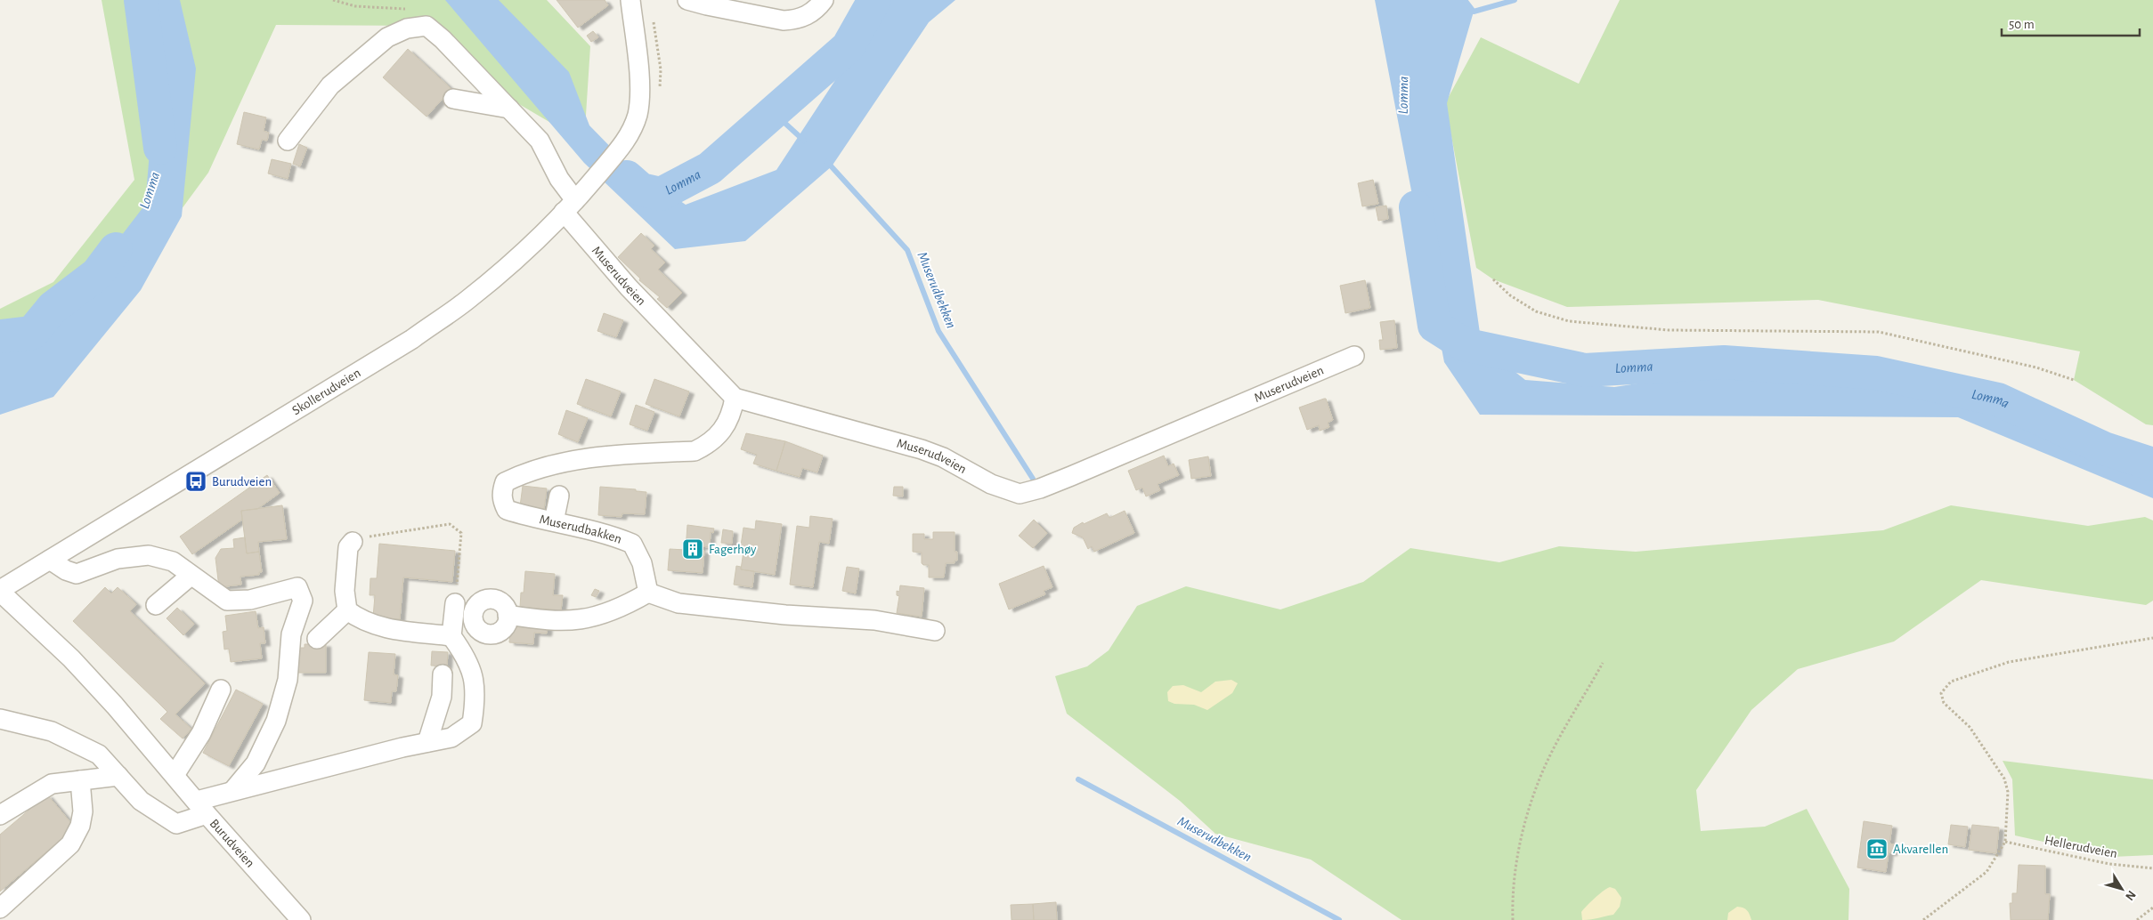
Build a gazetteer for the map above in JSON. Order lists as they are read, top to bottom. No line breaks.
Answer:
{"streets":{"street":["Muserudveien","Skollerudveien","Muserudbakken","Burudveien"],"path":["Hellerudveien"]},"crossings":[["Muserudveien","Skollerudveien"],["Muserudveien","Muserudbakken"],["Skollerudveien","Burudveien"]],"water":["Lomma","Muserudbekken"],"places":{"bus stop":["Burudveien"],"building":["Fagerhøy"],"museum":["Akvarellen"]},"scale_bar":"50 m","north":"bottom right"}
